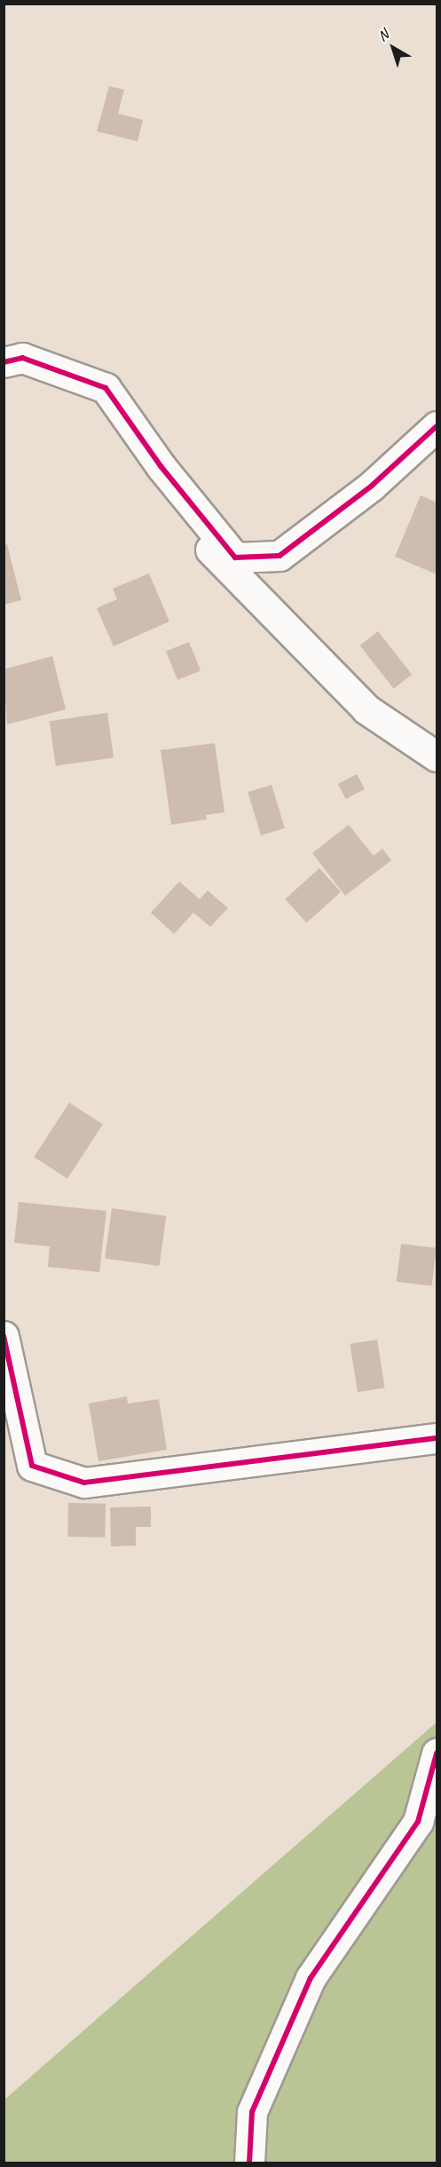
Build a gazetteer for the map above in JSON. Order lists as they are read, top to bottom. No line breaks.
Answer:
{"north":"top left"}
